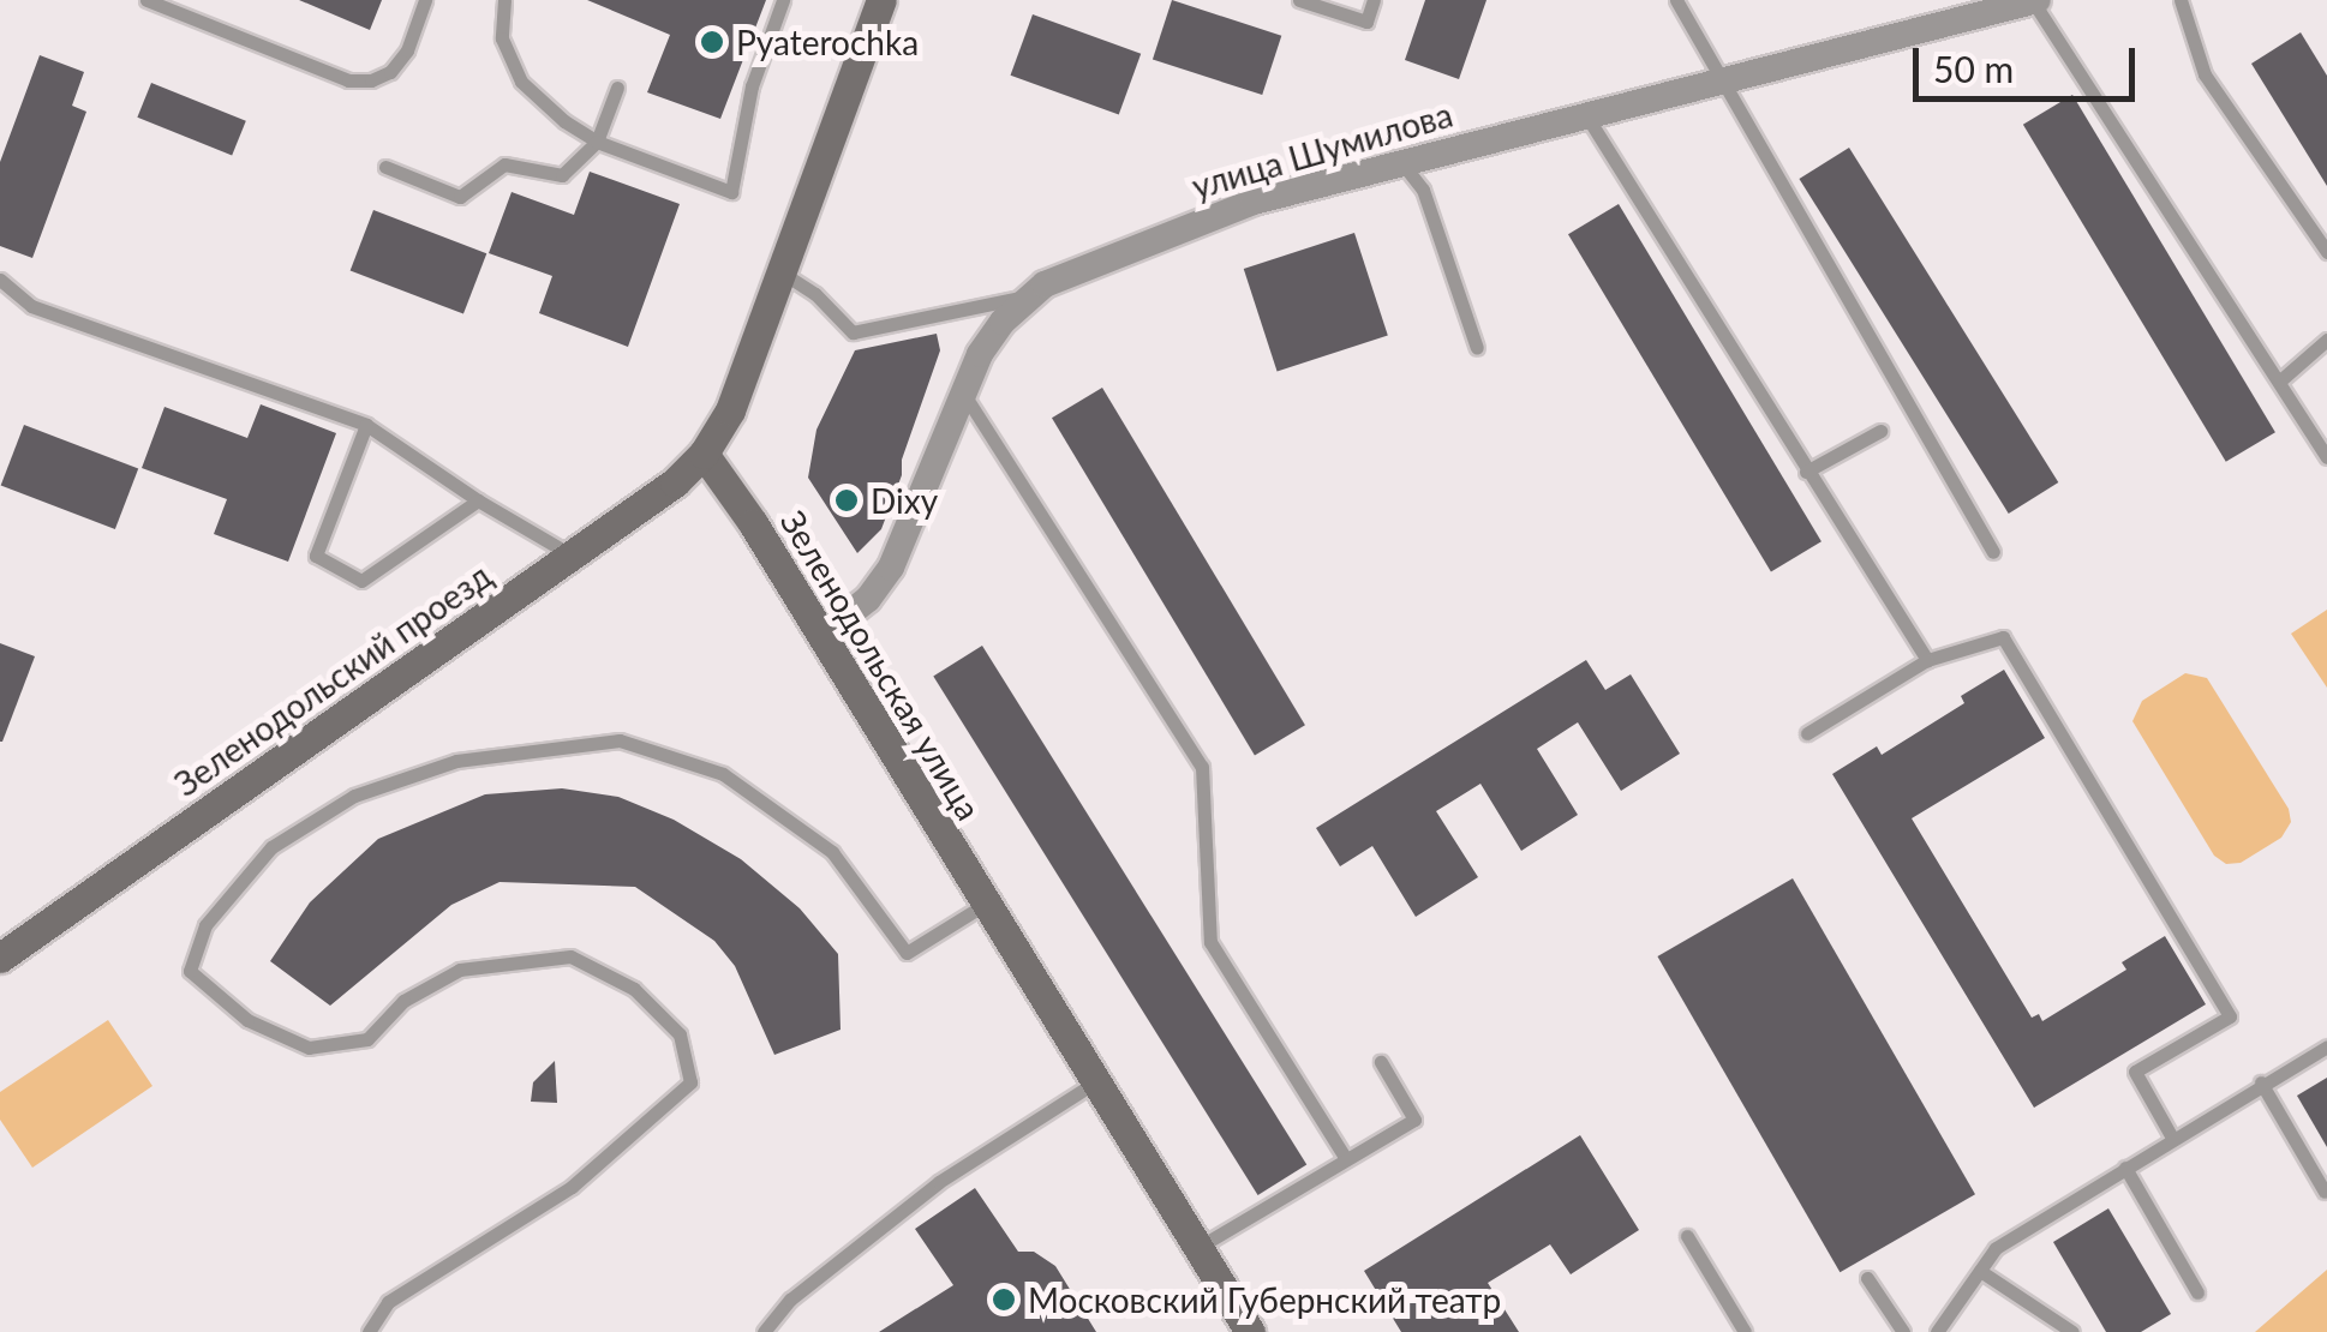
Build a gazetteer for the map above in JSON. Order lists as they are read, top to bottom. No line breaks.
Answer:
{"streets":{"street":["улица Шумилова","Зеленодольская улица","Зеленодольский проезд"]},"crossings":[["улица Шумилова","Зеленодольская улица"],["Зеленодольская улица","Зеленодольский проезд"]],"places":["Pyaterochka","Dixy","Московский Губернский театр"],"scale_bar":"50 m"}
